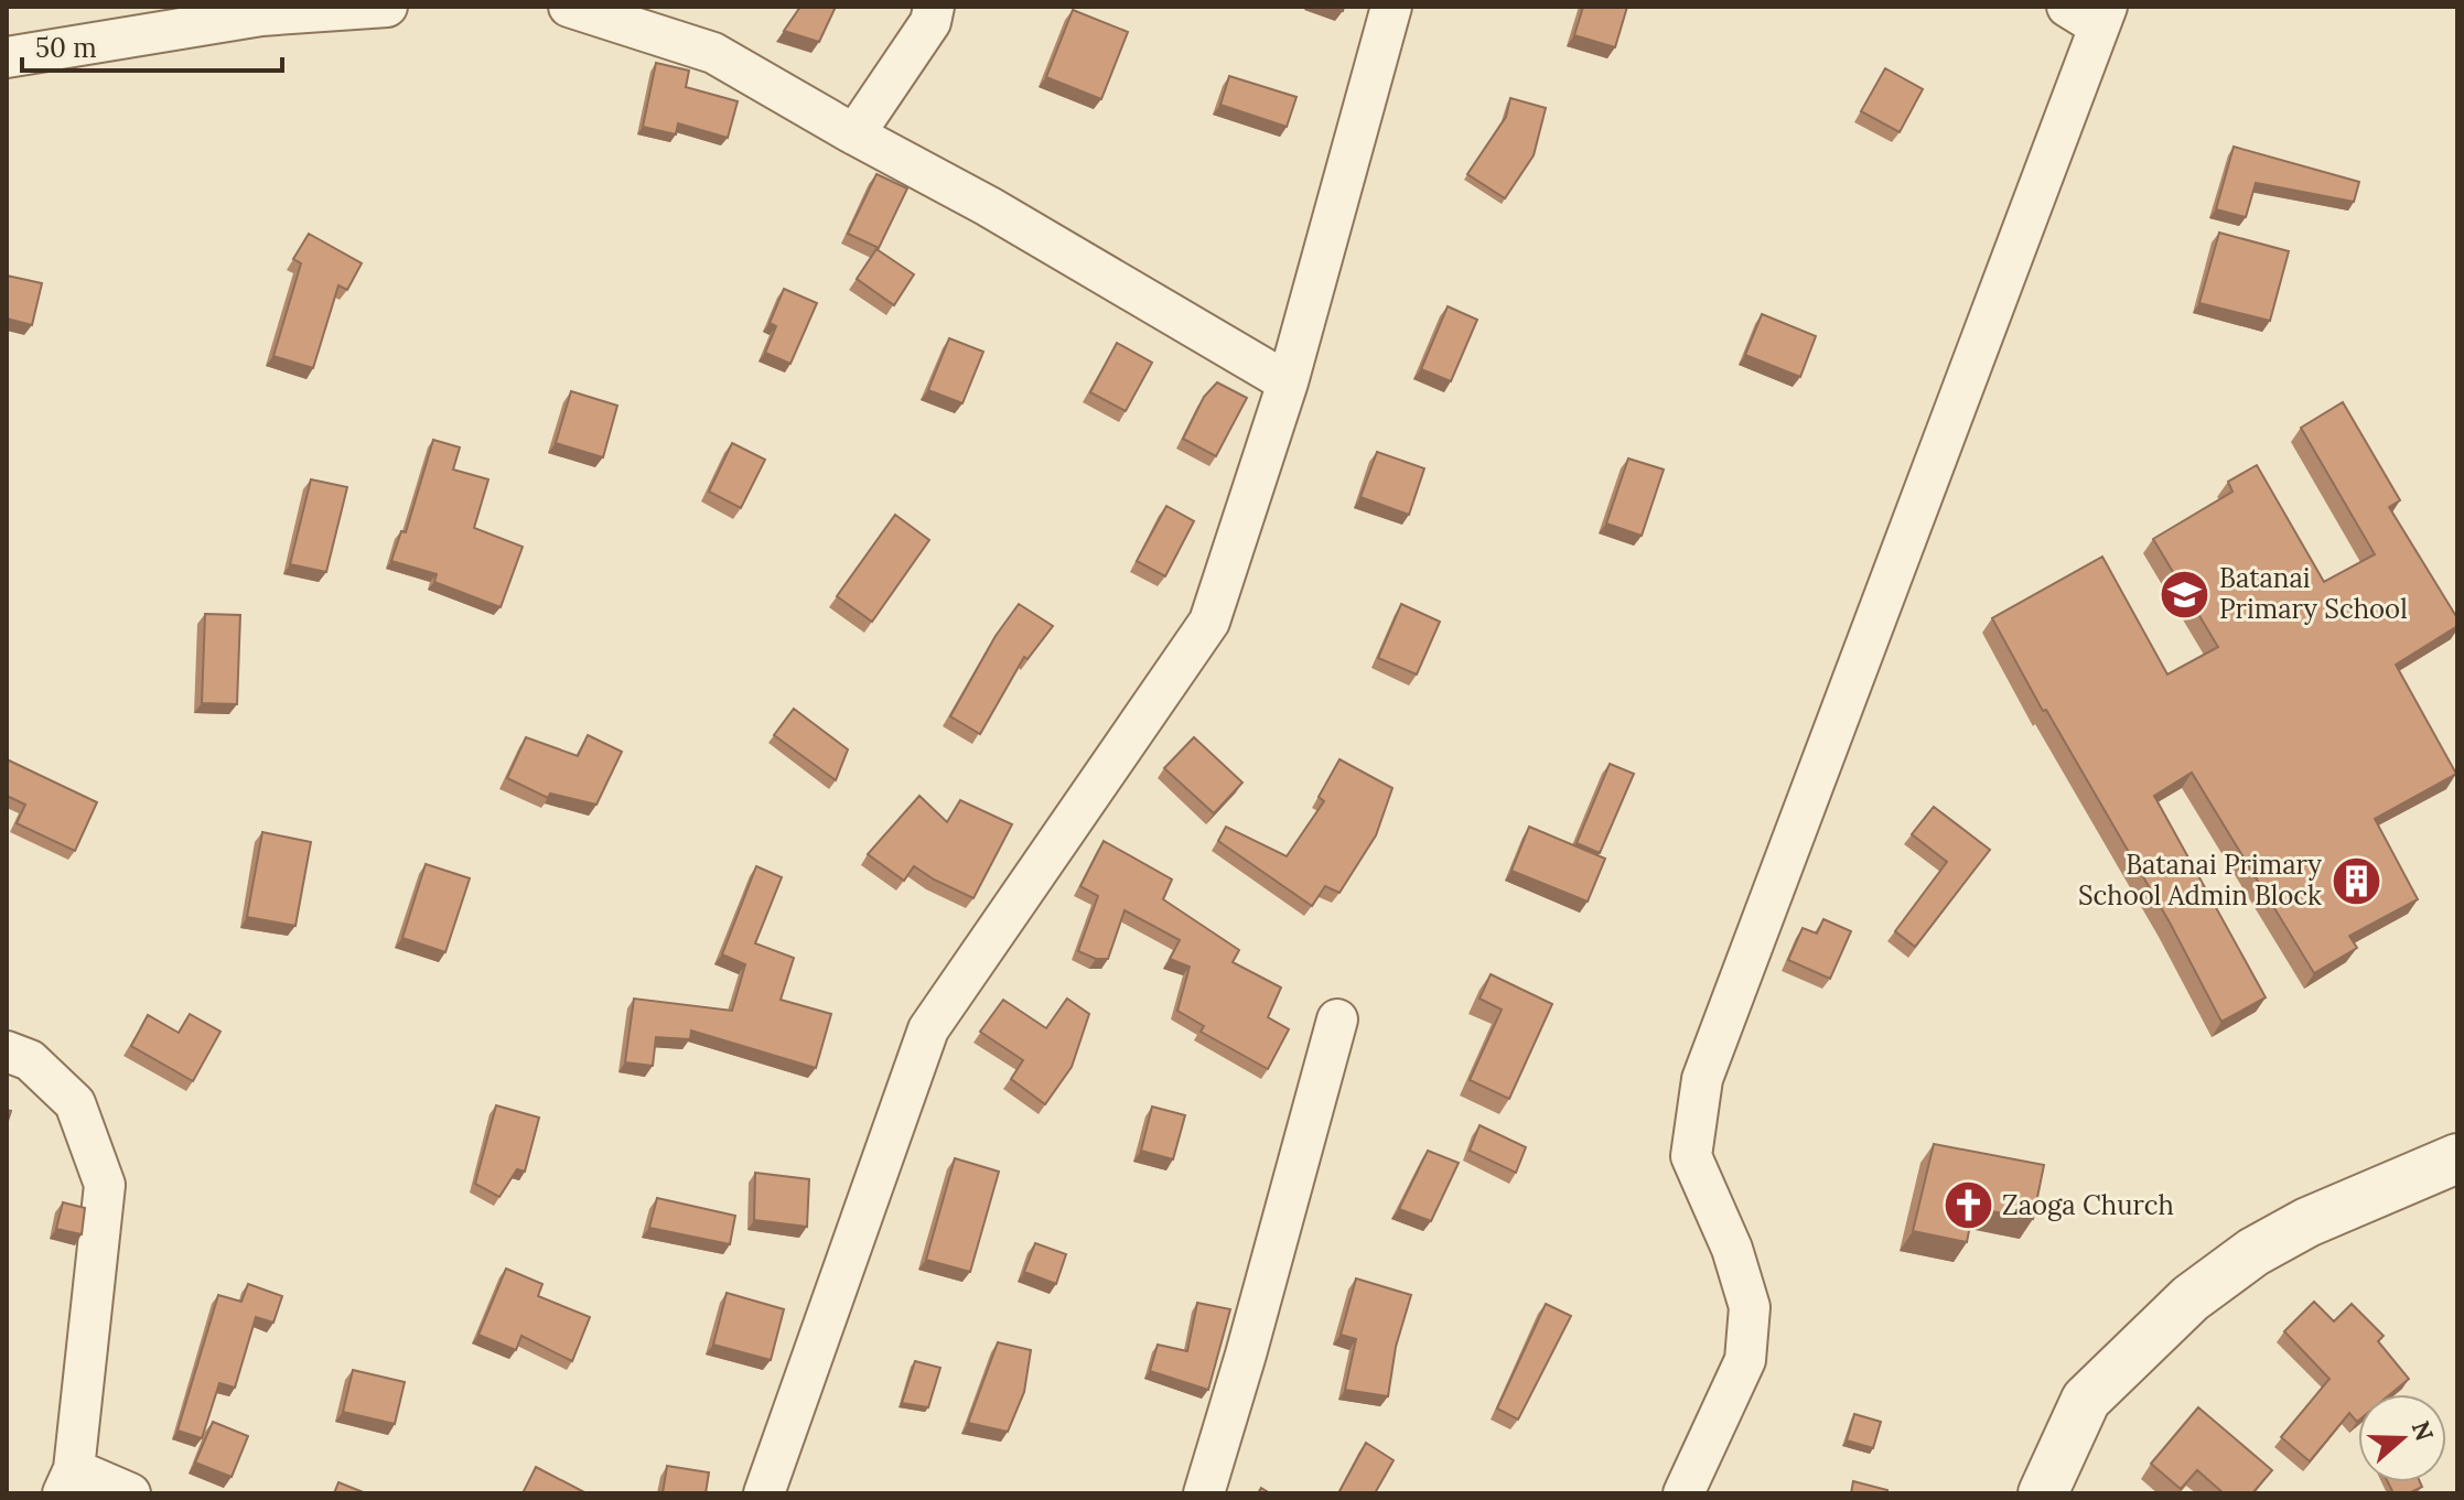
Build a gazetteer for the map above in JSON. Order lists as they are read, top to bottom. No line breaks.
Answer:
{"places":{"school or university":["Batanai Primary School"],"building":["Batanai Primary School Admin Block"],"church":["Zaoga Church"]},"scale_bar":"50 m","north":"right"}
